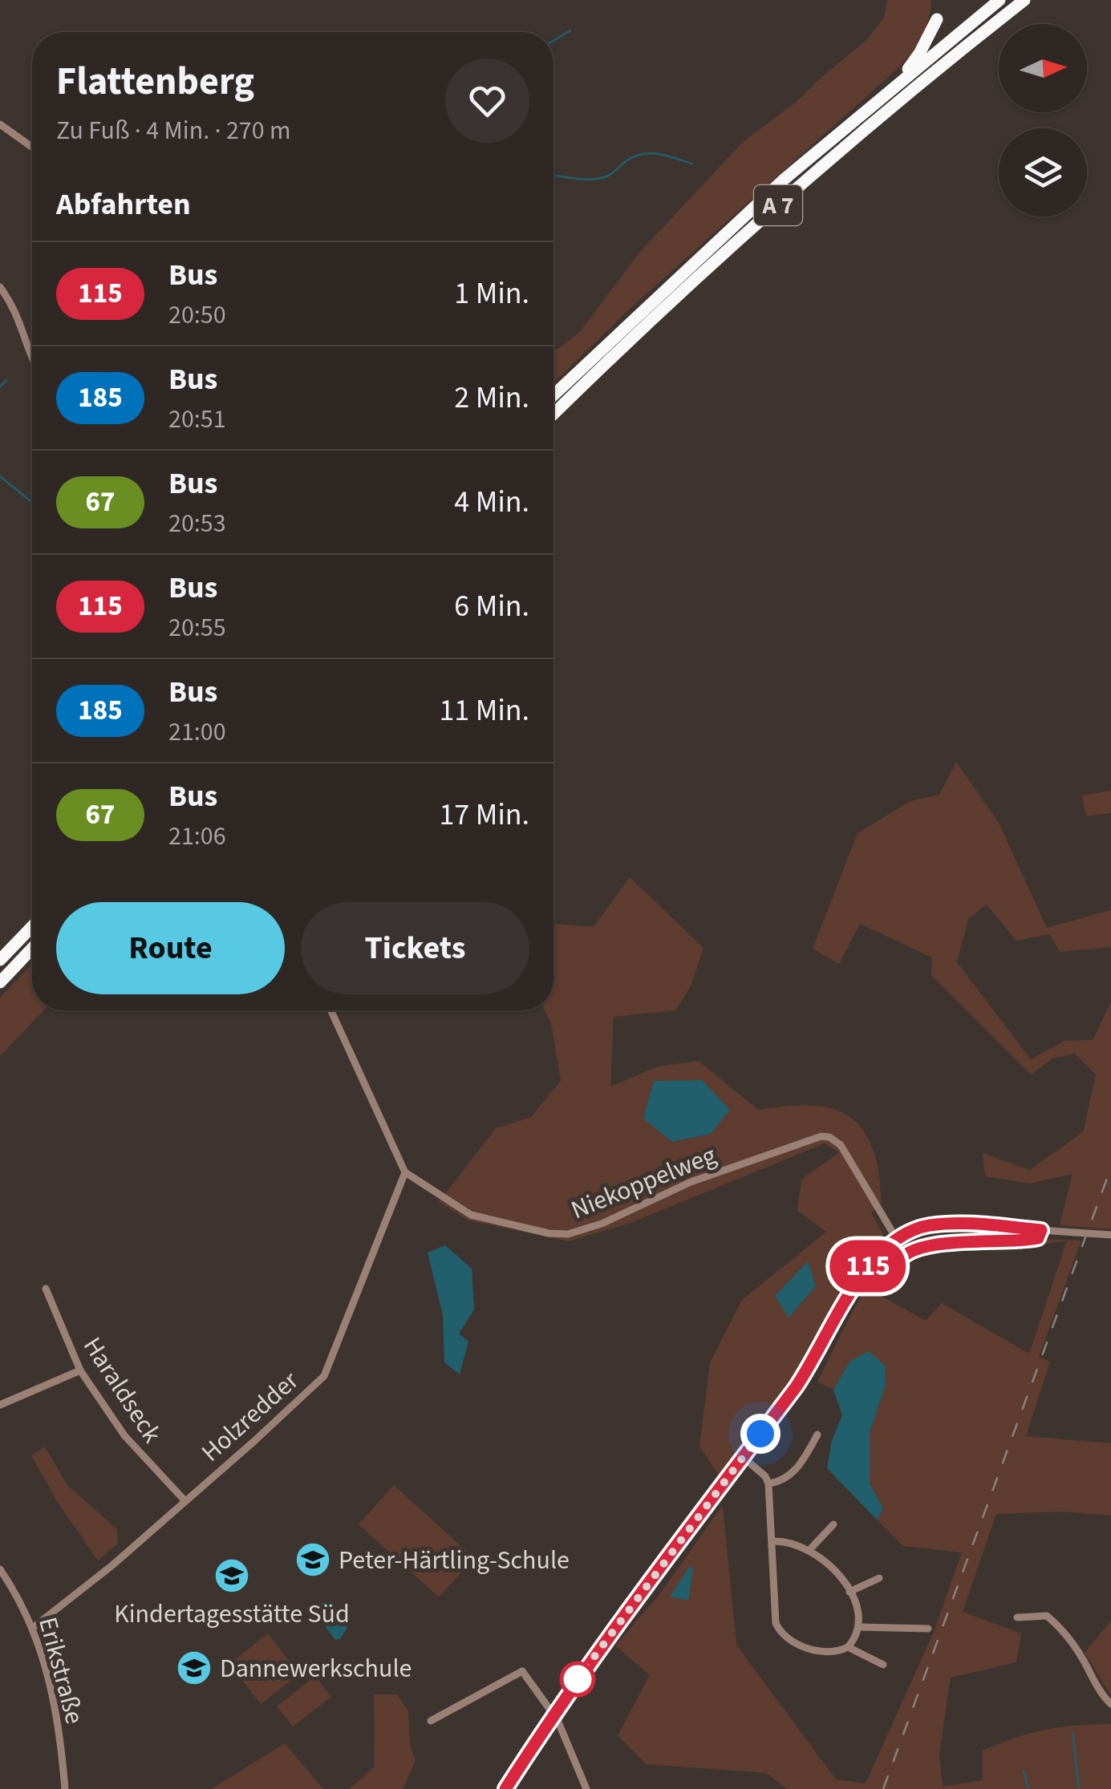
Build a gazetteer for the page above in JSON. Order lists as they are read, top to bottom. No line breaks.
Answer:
{"streets":{"highway":["A 7"],"street":["Niekoppelweg","Haraldseck","Holzredder","Erikstraße"]},"crossings":[["Niekoppelweg","Holzredder"],["Haraldseck","Holzredder"],["Holzredder","Erikstraße"]],"places":{"school or university":["Peter-Härtling-Schule","Kindertagesstätte Süd","Dannewerkschule"]},"lines":["bus line 115"],"north":"right","page":{"on_map":"115","heading":[["Flattenberg","Zu Fuß · 4 Min. · 270 m"],"Abfahrten"],"list":[{"mark":"115","name":"Bus","note":"20:50","value":"1 Min."},{"mark":"185","name":"Bus","note":"20:51","value":"2 Min."},{"mark":"67","name":"Bus","note":"20:53","value":"4 Min."},{"mark":"115","name":"Bus","note":"20:55","value":"6 Min."},{"mark":"185","name":"Bus","note":"21:00","value":"11 Min."},{"mark":"67","name":"Bus","note":"21:06","value":"17 Min."}],"buttons":["Route","Tickets"]}}
